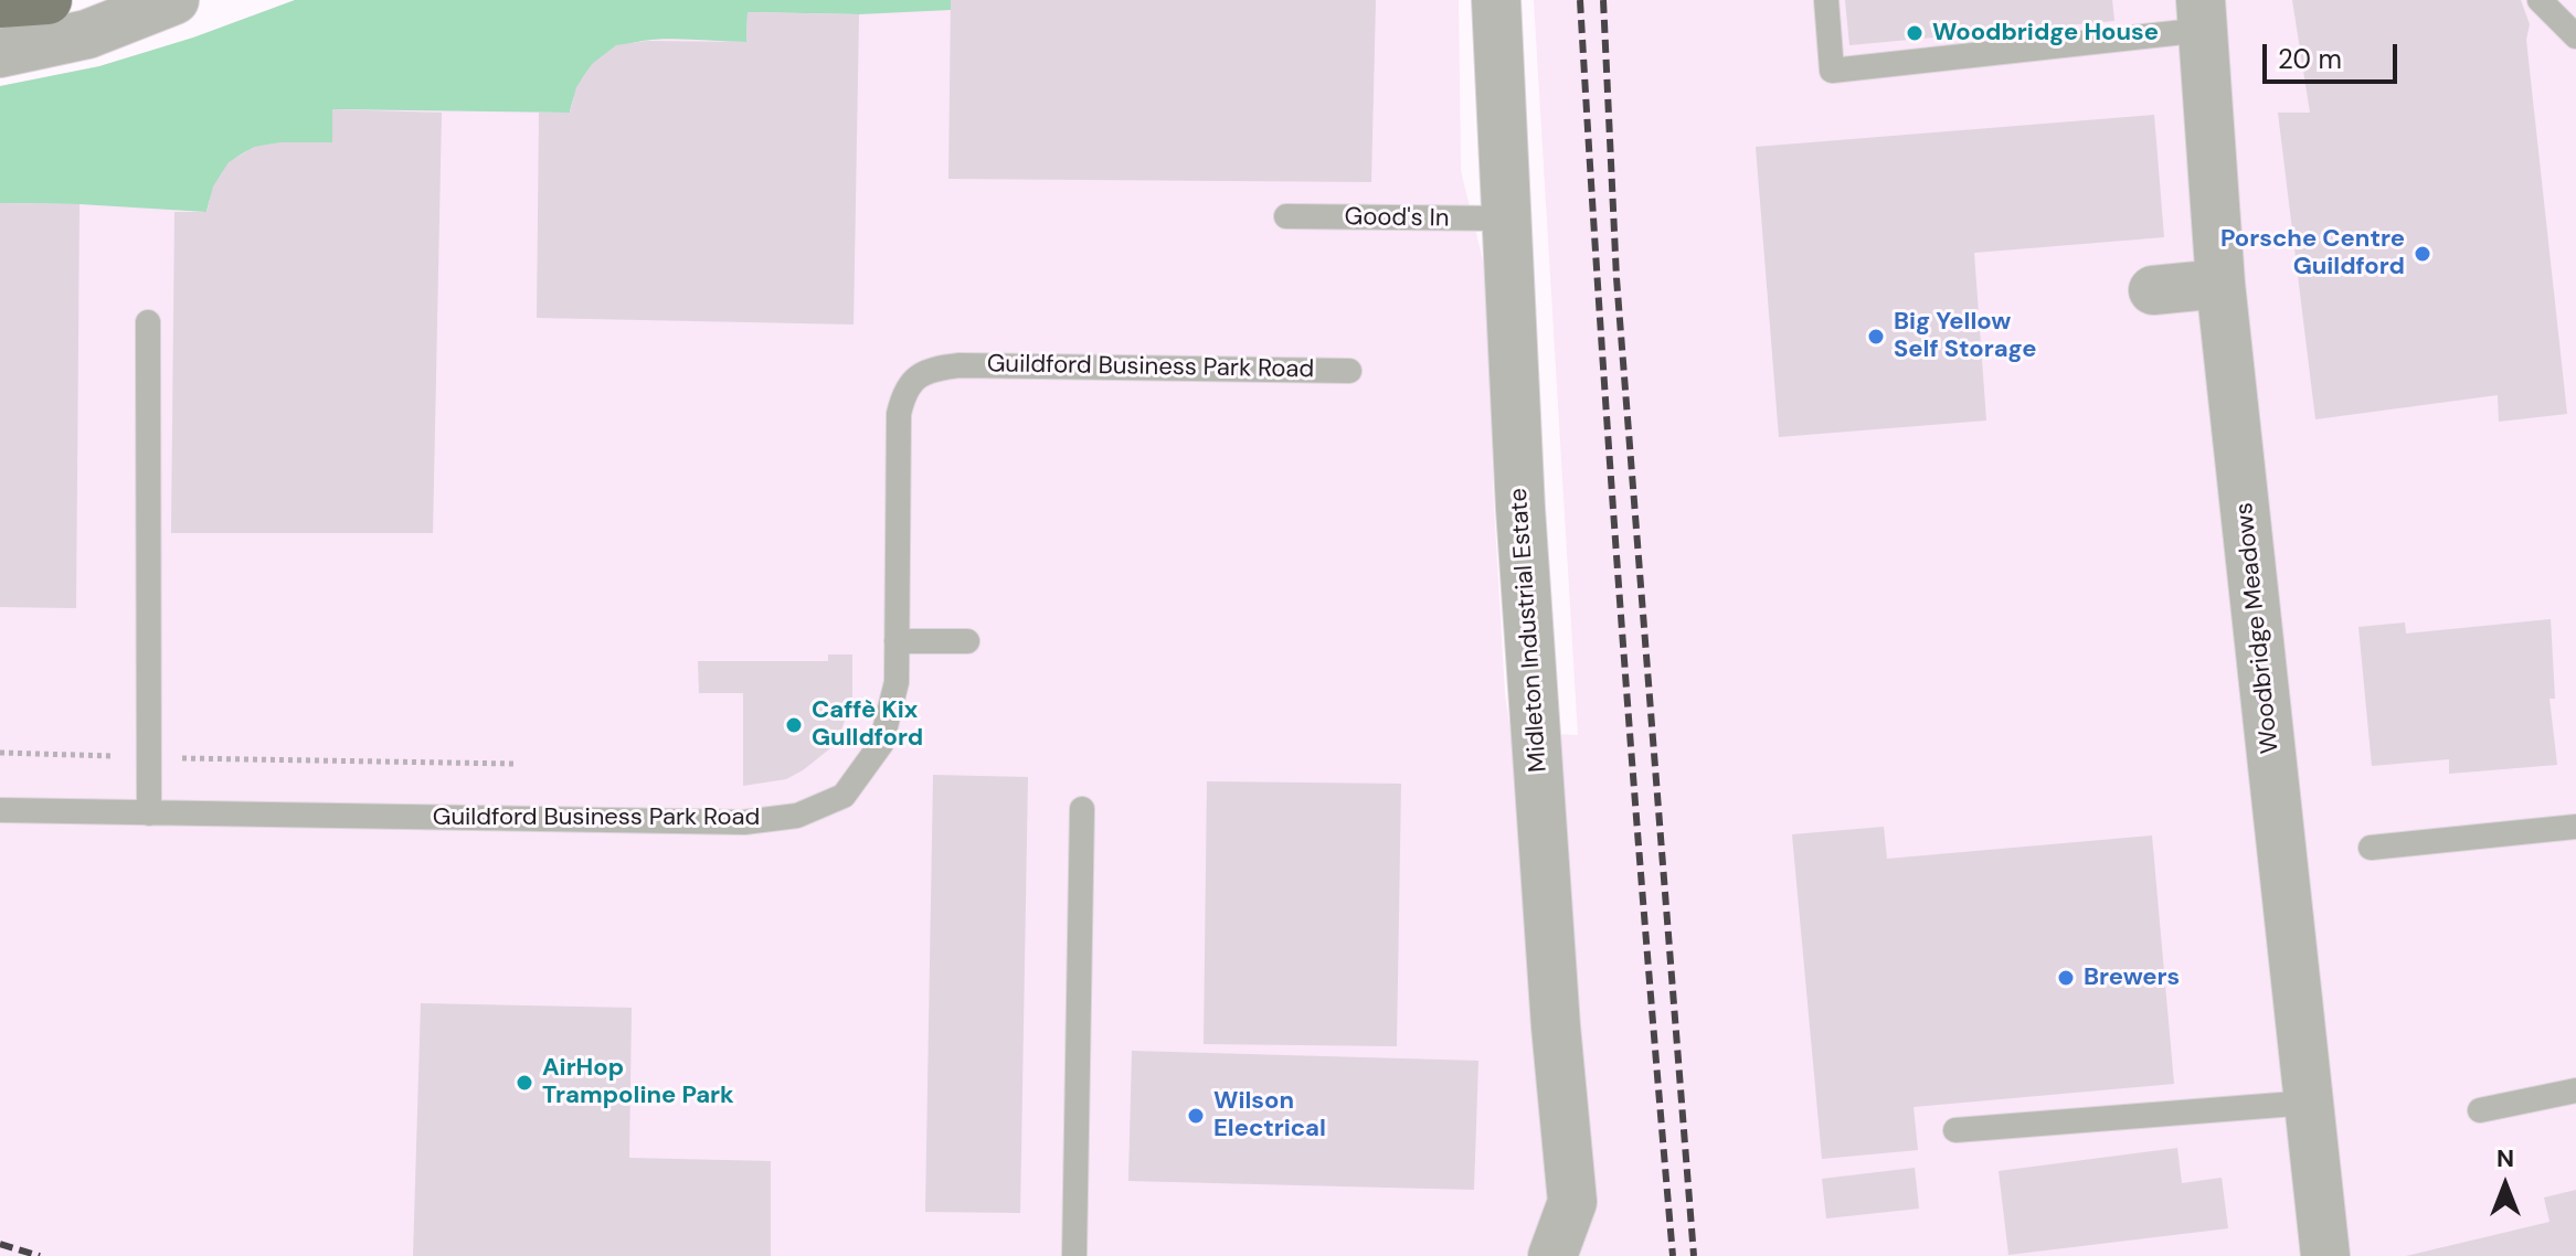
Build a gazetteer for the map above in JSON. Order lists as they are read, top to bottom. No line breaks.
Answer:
{"streets":{"street":["Woodbridge Meadows","Midleton Industrial Estate"],"lane":["Good's In","Guildford Business Park Road"]},"crossings":[["Good's In","Midleton Industrial Estate"]],"places":["Woodbridge House","Porsche Centre Guildford","Big Yellow Self Storage","Caffè Kix Gulldford","Brewers","AirHop Trampoline Park","Wilson Electrical"],"scale_bar":"20 m","north":"top"}
